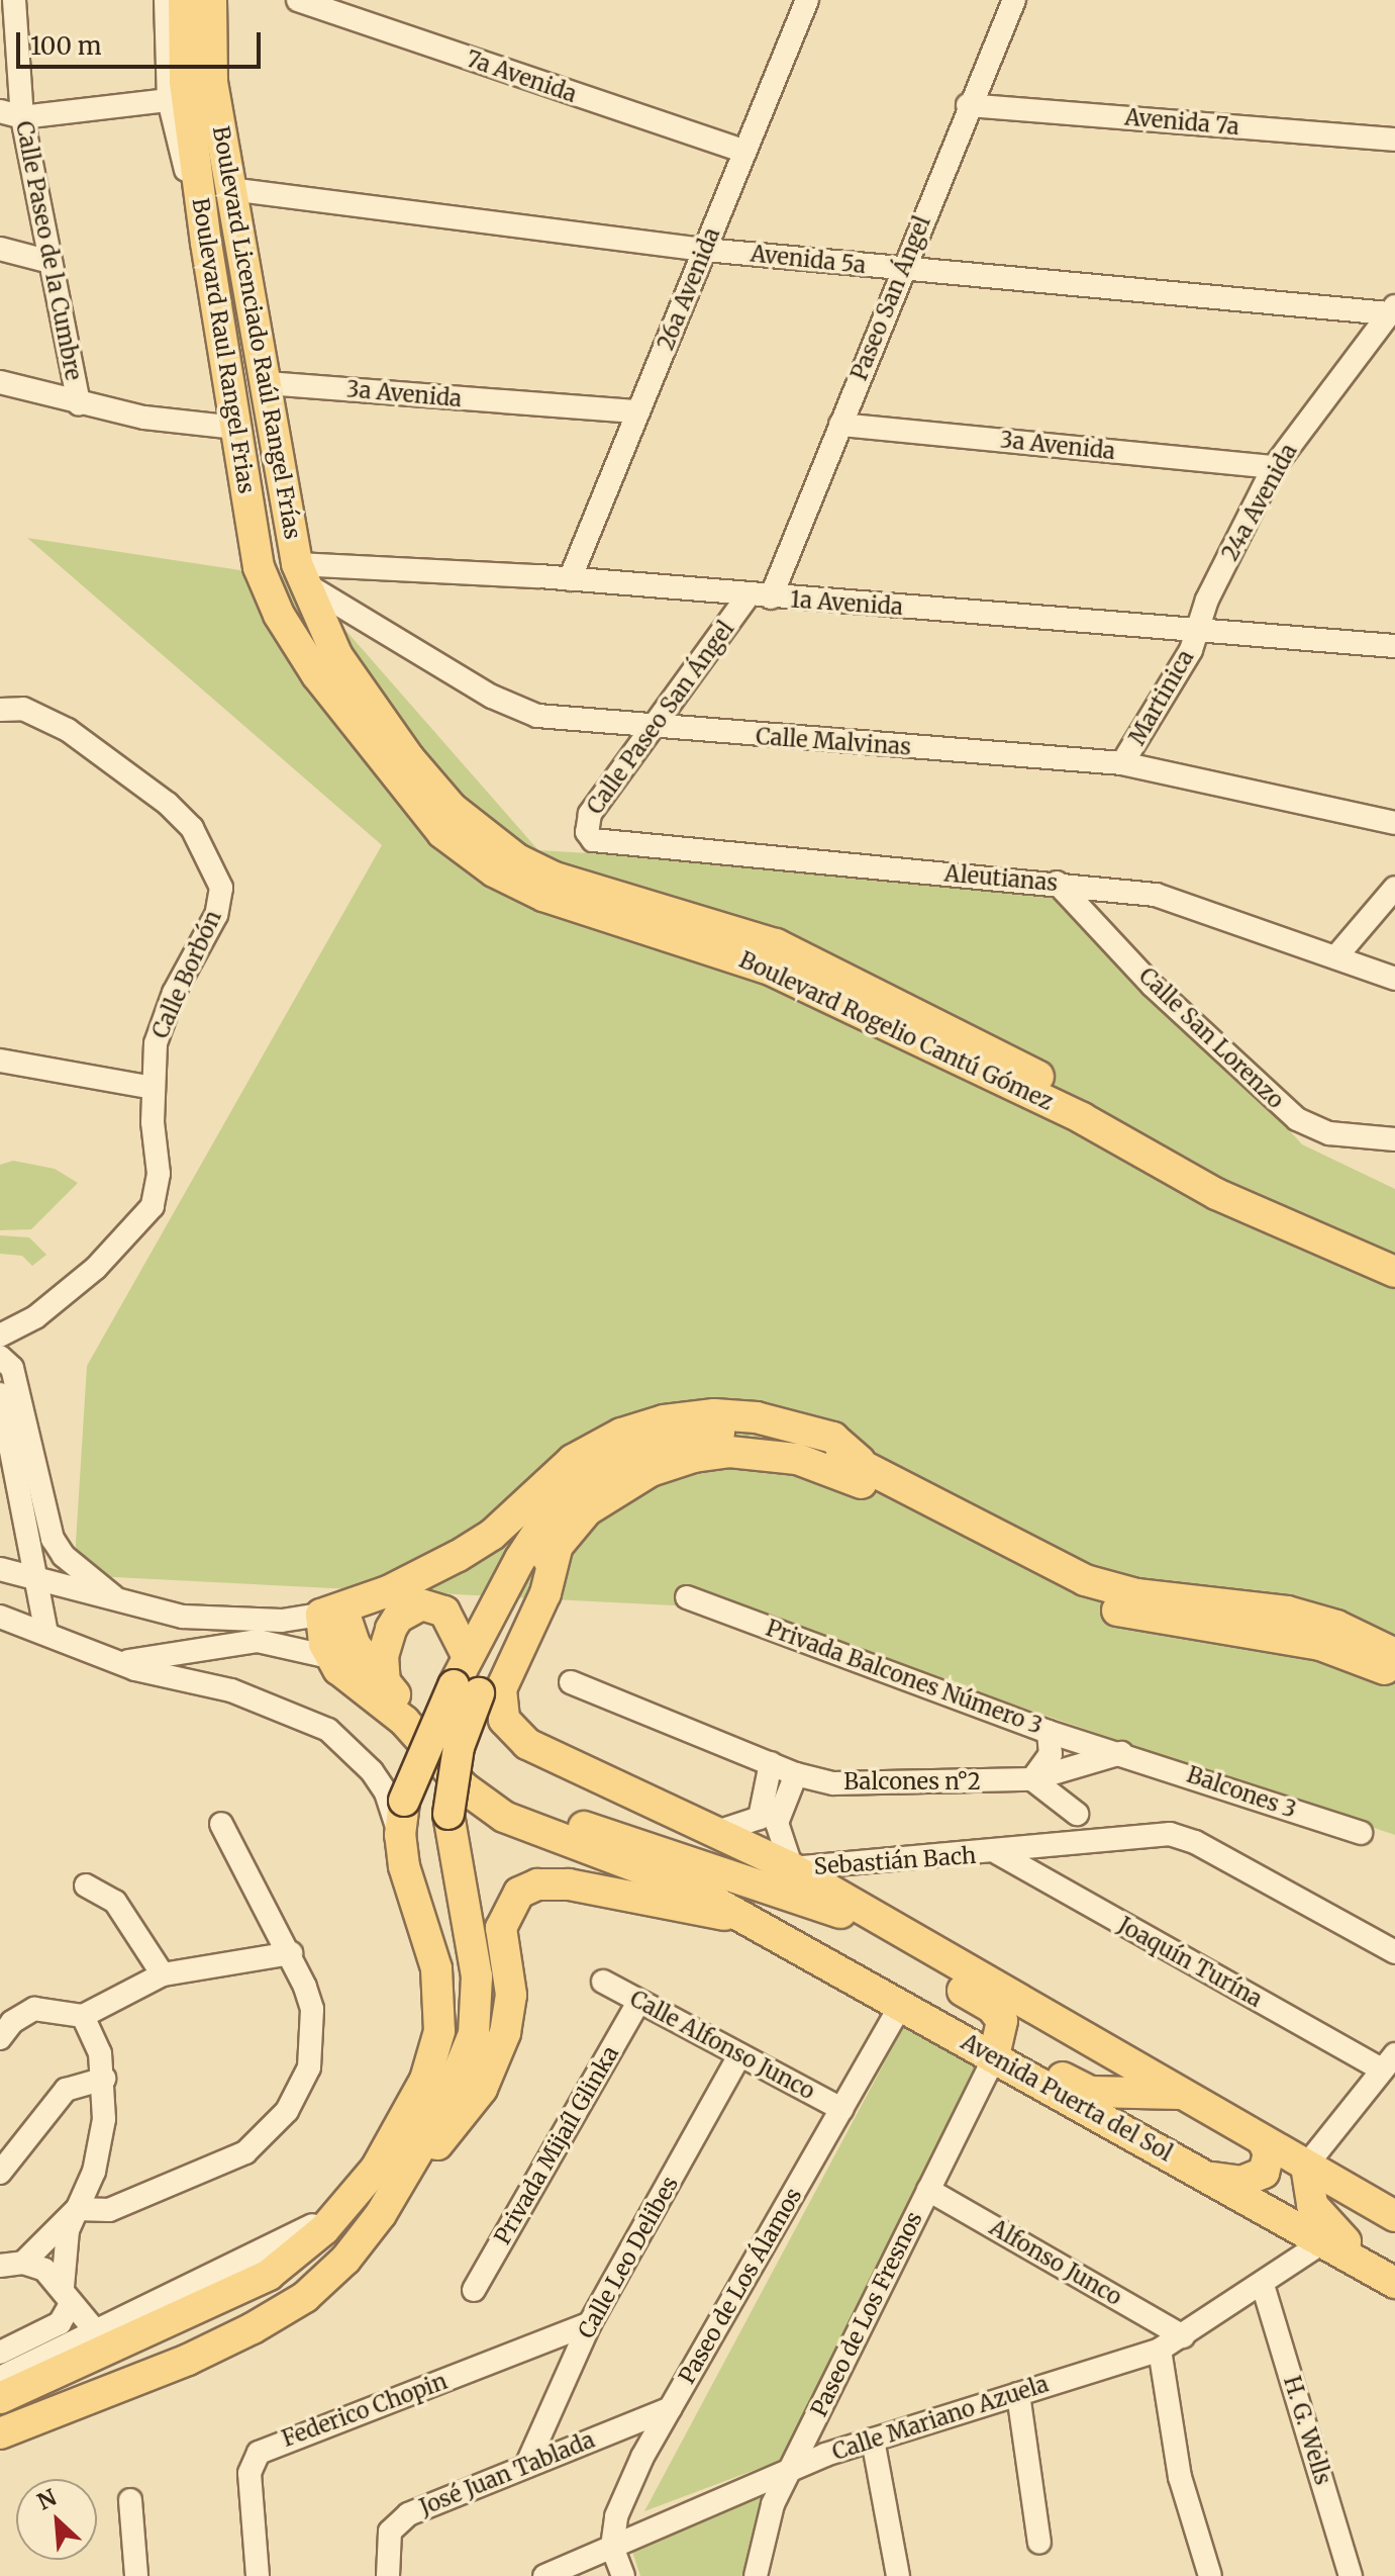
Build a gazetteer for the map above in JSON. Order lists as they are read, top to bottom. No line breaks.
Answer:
{"streets":{"main road":["Boulevard Licenciado Raúl Rangel Frías","Boulevard Raul Rangel Frias","Boulevard Rogelio Cantú Gómez","Avenida Puerta del Sol"],"street":["7a Avenida","Avenida 7a","Calle Paseo de la Cumbre","Avenida 5a","26a Avenida","Paseo San Ángel","3a Avenida","24a Avenida","1a Avenida","Martinica","Calle Paseo San Ángel","Calle Malvinas","Aleutianas","Calle Borbón","Calle San Lorenzo","Privada Balcones Número 3","Balcones n°2","Balcones 3","Sebastián Bach","Joaquín Turína","Calle Alfonso Junco","Privada Mijaíl Glinka","Calle Leo Delibes","Alfonso Junco","Paseo de Los Álamos","Paseo de Los Fresnos","Federico Chopin","Calle Mariano Azuela","H. G. Wells","José Juan Tablada"]},"crossings":[["7a Avenida","26a Avenida"],["Avenida 7a","Paseo San Ángel"],["Avenida 5a","26a Avenida"],["Avenida 5a","Paseo San Ángel"],["Avenida 5a","Boulevard Licenciado Raúl Rangel Frías"],["Avenida 5a","24a Avenida"],["26a Avenida","3a Avenida"],["26a Avenida","1a Avenida"],["Paseo San Ángel","3a Avenida"],["Paseo San Ángel","1a Avenida"],["Paseo San Ángel","Calle Paseo San Ángel"],["Boulevard Licenciado Raúl Rangel Frías","Boulevard Raul Rangel Frias"],["Boulevard Licenciado Raúl Rangel Frías","3a Avenida"],["Boulevard Licenciado Raúl Rangel Frías","1a Avenida"],["Boulevard Licenciado Raúl Rangel Frías","Calle Malvinas"],["Boulevard Licenciado Raúl Rangel Frías","Boulevard Rogelio Cantú Gómez"],["Boulevard Raul Rangel Frias","Boulevard Rogelio Cantú Gómez"],["3a Avenida","24a Avenida"],["24a Avenida","1a Avenida"],["24a Avenida","Martinica"],["1a Avenida","Martinica"],["1a Avenida","Calle Paseo San Ángel"],["1a Avenida","Calle Malvinas"],["Martinica","Calle Malvinas"],["Calle Paseo San Ángel","Calle Malvinas"],["Calle Paseo San Ángel","Aleutianas"],["Aleutianas","Calle San Lorenzo"],["Privada Balcones Número 3","Balcones n°2"],["Privada Balcones Número 3","Balcones 3"],["Balcones n°2","Balcones 3"],["Sebastián Bach","Joaquín Turína"],["Calle Alfonso Junco","Privada Mijaíl Glinka"],["Calle Alfonso Junco","Calle Leo Delibes"],["Calle Alfonso Junco","Paseo de Los Álamos"],["Avenida Puerta del Sol","Paseo de Los Fresnos"],["Avenida Puerta del Sol","Calle Mariano Azuela"],["Calle Leo Delibes","Federico Chopin"],["Calle Leo Delibes","José Juan Tablada"],["Alfonso Junco","Paseo de Los Fresnos"],["Alfonso Junco","Calle Mariano Azuela"],["Paseo de Los Álamos","Calle Mariano Azuela"],["Paseo de Los Álamos","José Juan Tablada"],["Paseo de Los Fresnos","Calle Mariano Azuela"],["Calle Mariano Azuela","H. G. Wells"]],"scale_bar":"100 m","north":"top left"}
